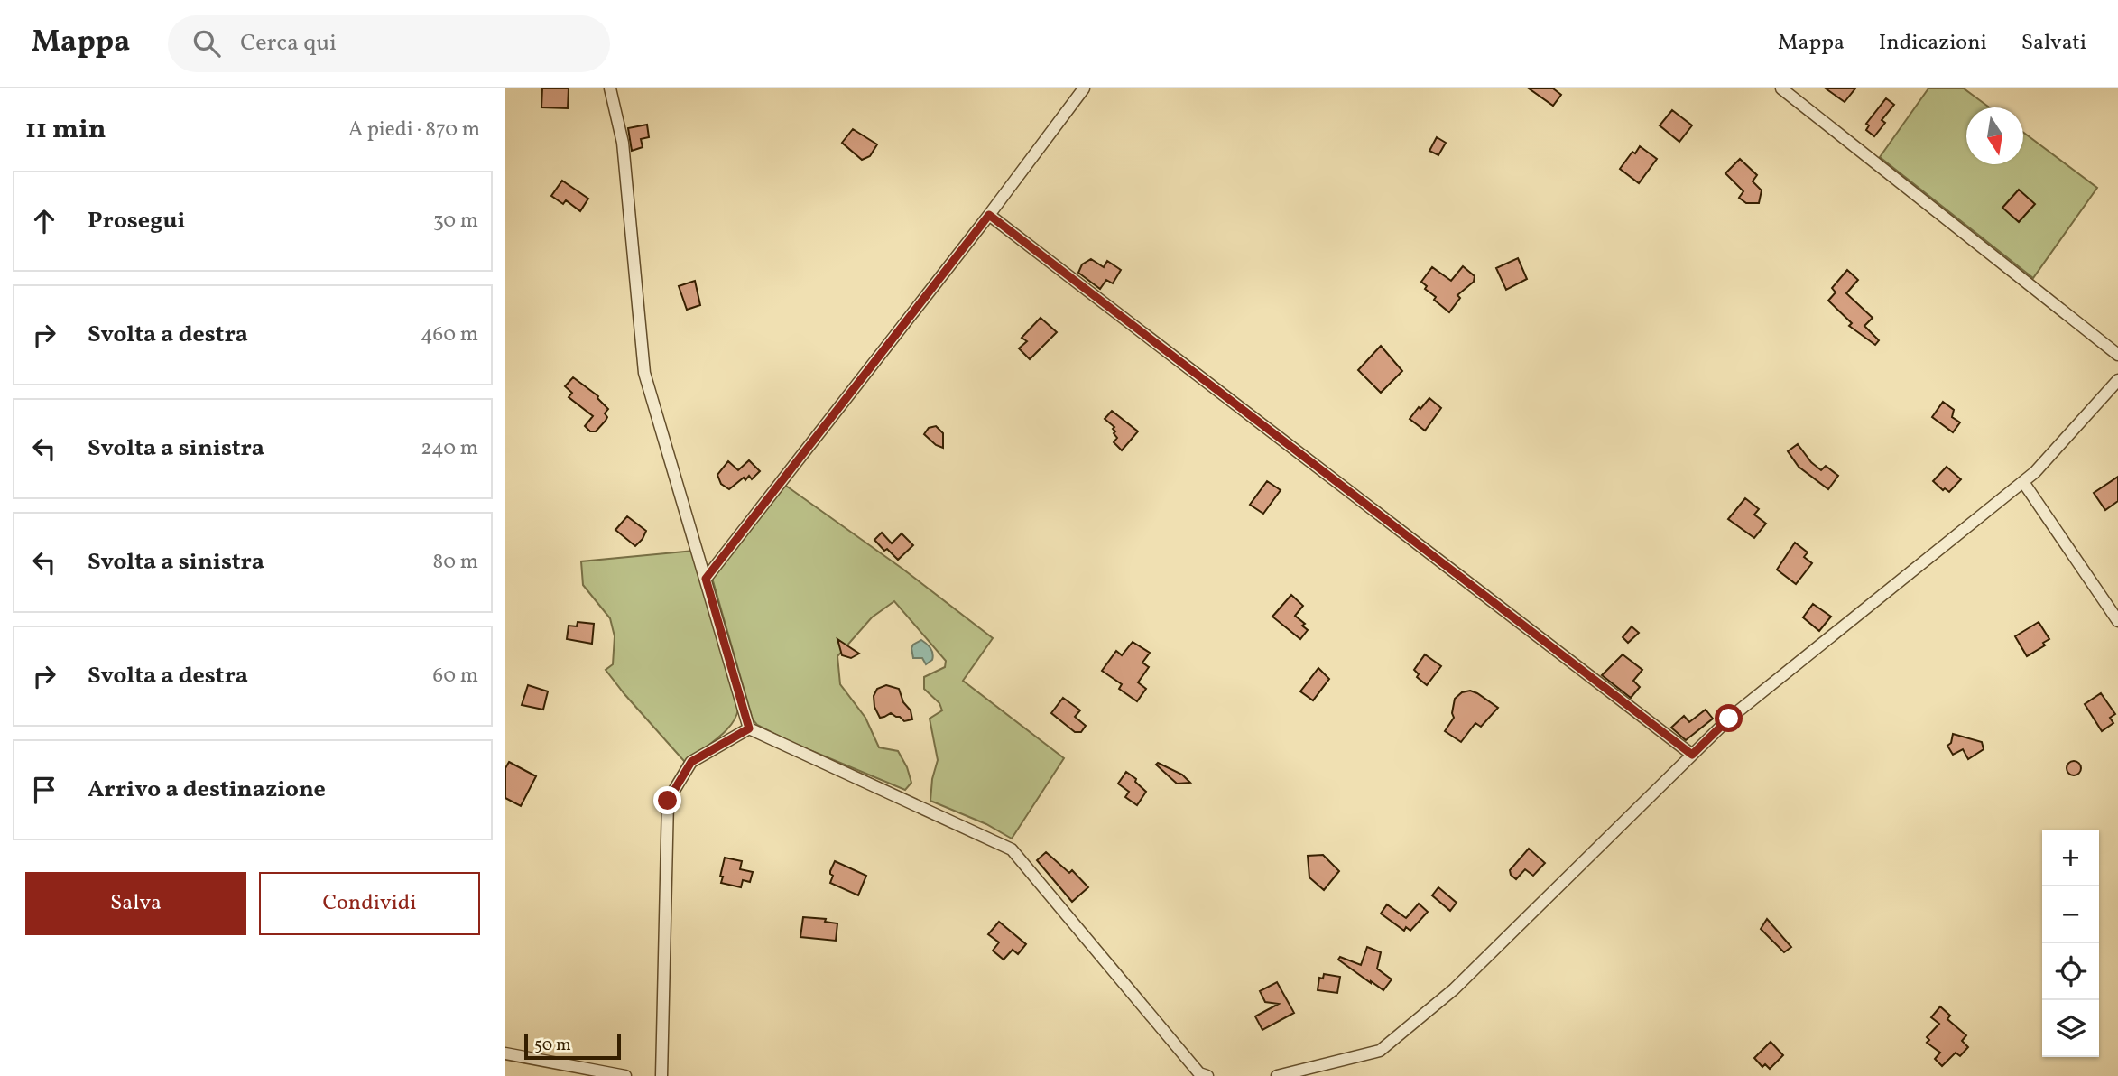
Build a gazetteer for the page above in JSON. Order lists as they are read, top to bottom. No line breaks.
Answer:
{"scale_bar":"50 m","north":"bottom","page":{"header":"Mappa","search":"Cerca qui","nav":["Mappa","Indicazioni","Salvati"],"heading":["11 min","A piedi · 870 m"],"list":[["Prosegui","30 m"],["Svolta a destra","460 m"],["Svolta a sinistra","240 m"],["Svolta a sinistra","80 m"],["Svolta a destra","60 m"],"Arrivo a destinazione"],"map_buttons":["+","−"],"buttons":["Salva","Condividi"],"scale":"50 m"}}
